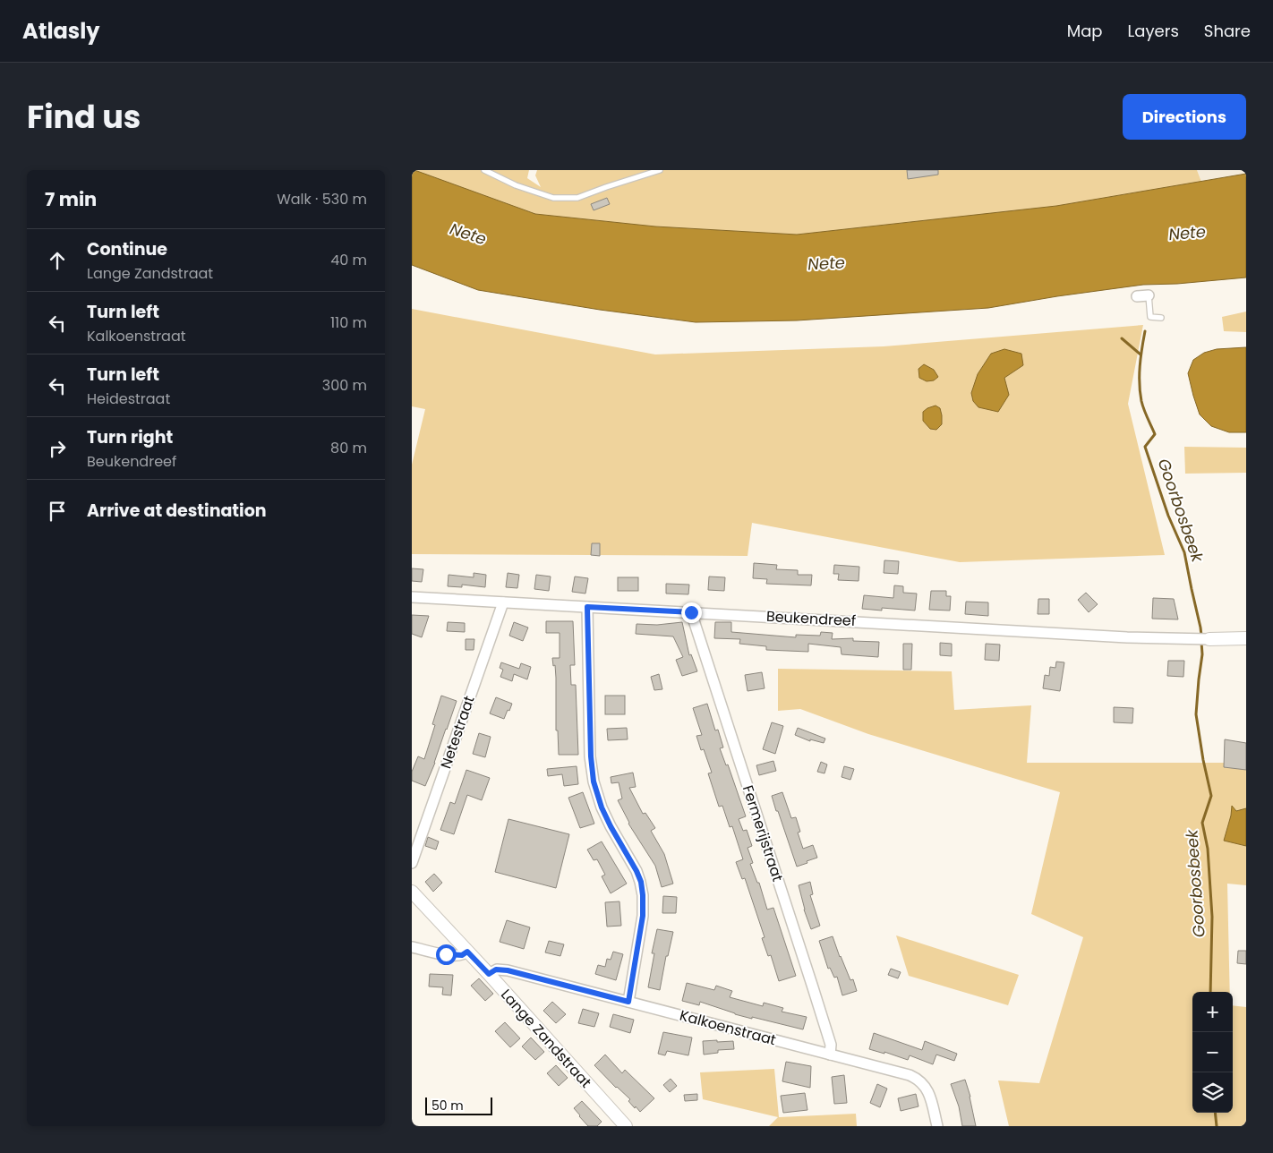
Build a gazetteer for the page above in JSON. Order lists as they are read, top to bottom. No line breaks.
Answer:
{"streets":{"street":["Beukendreef","Netestraat","Fermerijstraat","Kalkoenstraat","Lange Zandstraat"]},"crossings":[["Beukendreef","Netestraat"],["Beukendreef","Fermerijstraat"],["Fermerijstraat","Kalkoenstraat"],["Kalkoenstraat","Lange Zandstraat"]],"water":["Nete","Goorbosbeek"],"scale_bar":"50 m","page":{"header":"Atlasly","nav":["Map","Layers","Share"],"title":"Find us","buttons":"Directions","heading":["7 min","Walk · 530 m"],"list":[["Continue","Lange Zandstraat","40 m"],["Turn left","Kalkoenstraat","110 m"],["Turn left","Heidestraat","300 m"],["Turn right","Beukendreef","80 m"],"Arrive at destination"],"map_buttons":["+","−"],"scale":"50 m"}}
